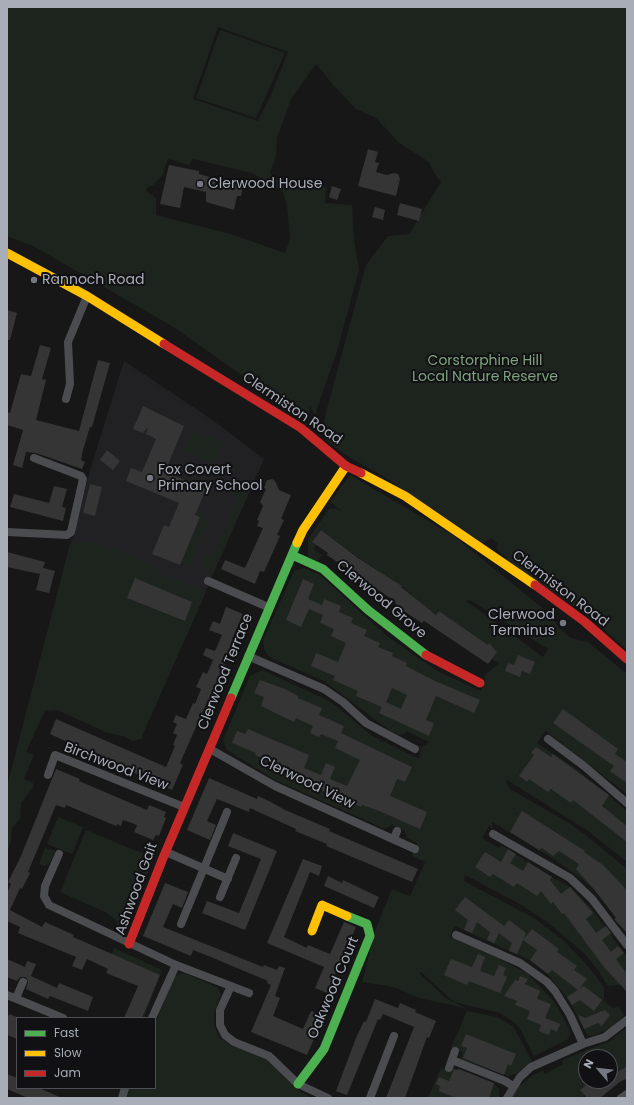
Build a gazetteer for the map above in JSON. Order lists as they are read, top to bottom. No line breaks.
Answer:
{"streets":{"street":["Clermiston Road","Clerwood Grove","Clerwood Terrace","Birchwood View","Clerwood View","Ashwood Gait","Oakwood Court"]},"crossings":[["Clermiston Road","Clerwood Terrace"],["Clerwood Grove","Clerwood Terrace"],["Clerwood Terrace","Clerwood View"],["Clerwood Terrace","Ashwood Gait"],["Birchwood View","Ashwood Gait"],["Clerwood View","Ashwood Gait"]],"parks":["Corstorphine Hill Local Nature Reserve"],"places":["Clerwood House","Rannoch Road","Fox Covert Primary School","Clerwood Terminus"],"legend":["Fast","Slow","Jam"],"north":"top left"}
